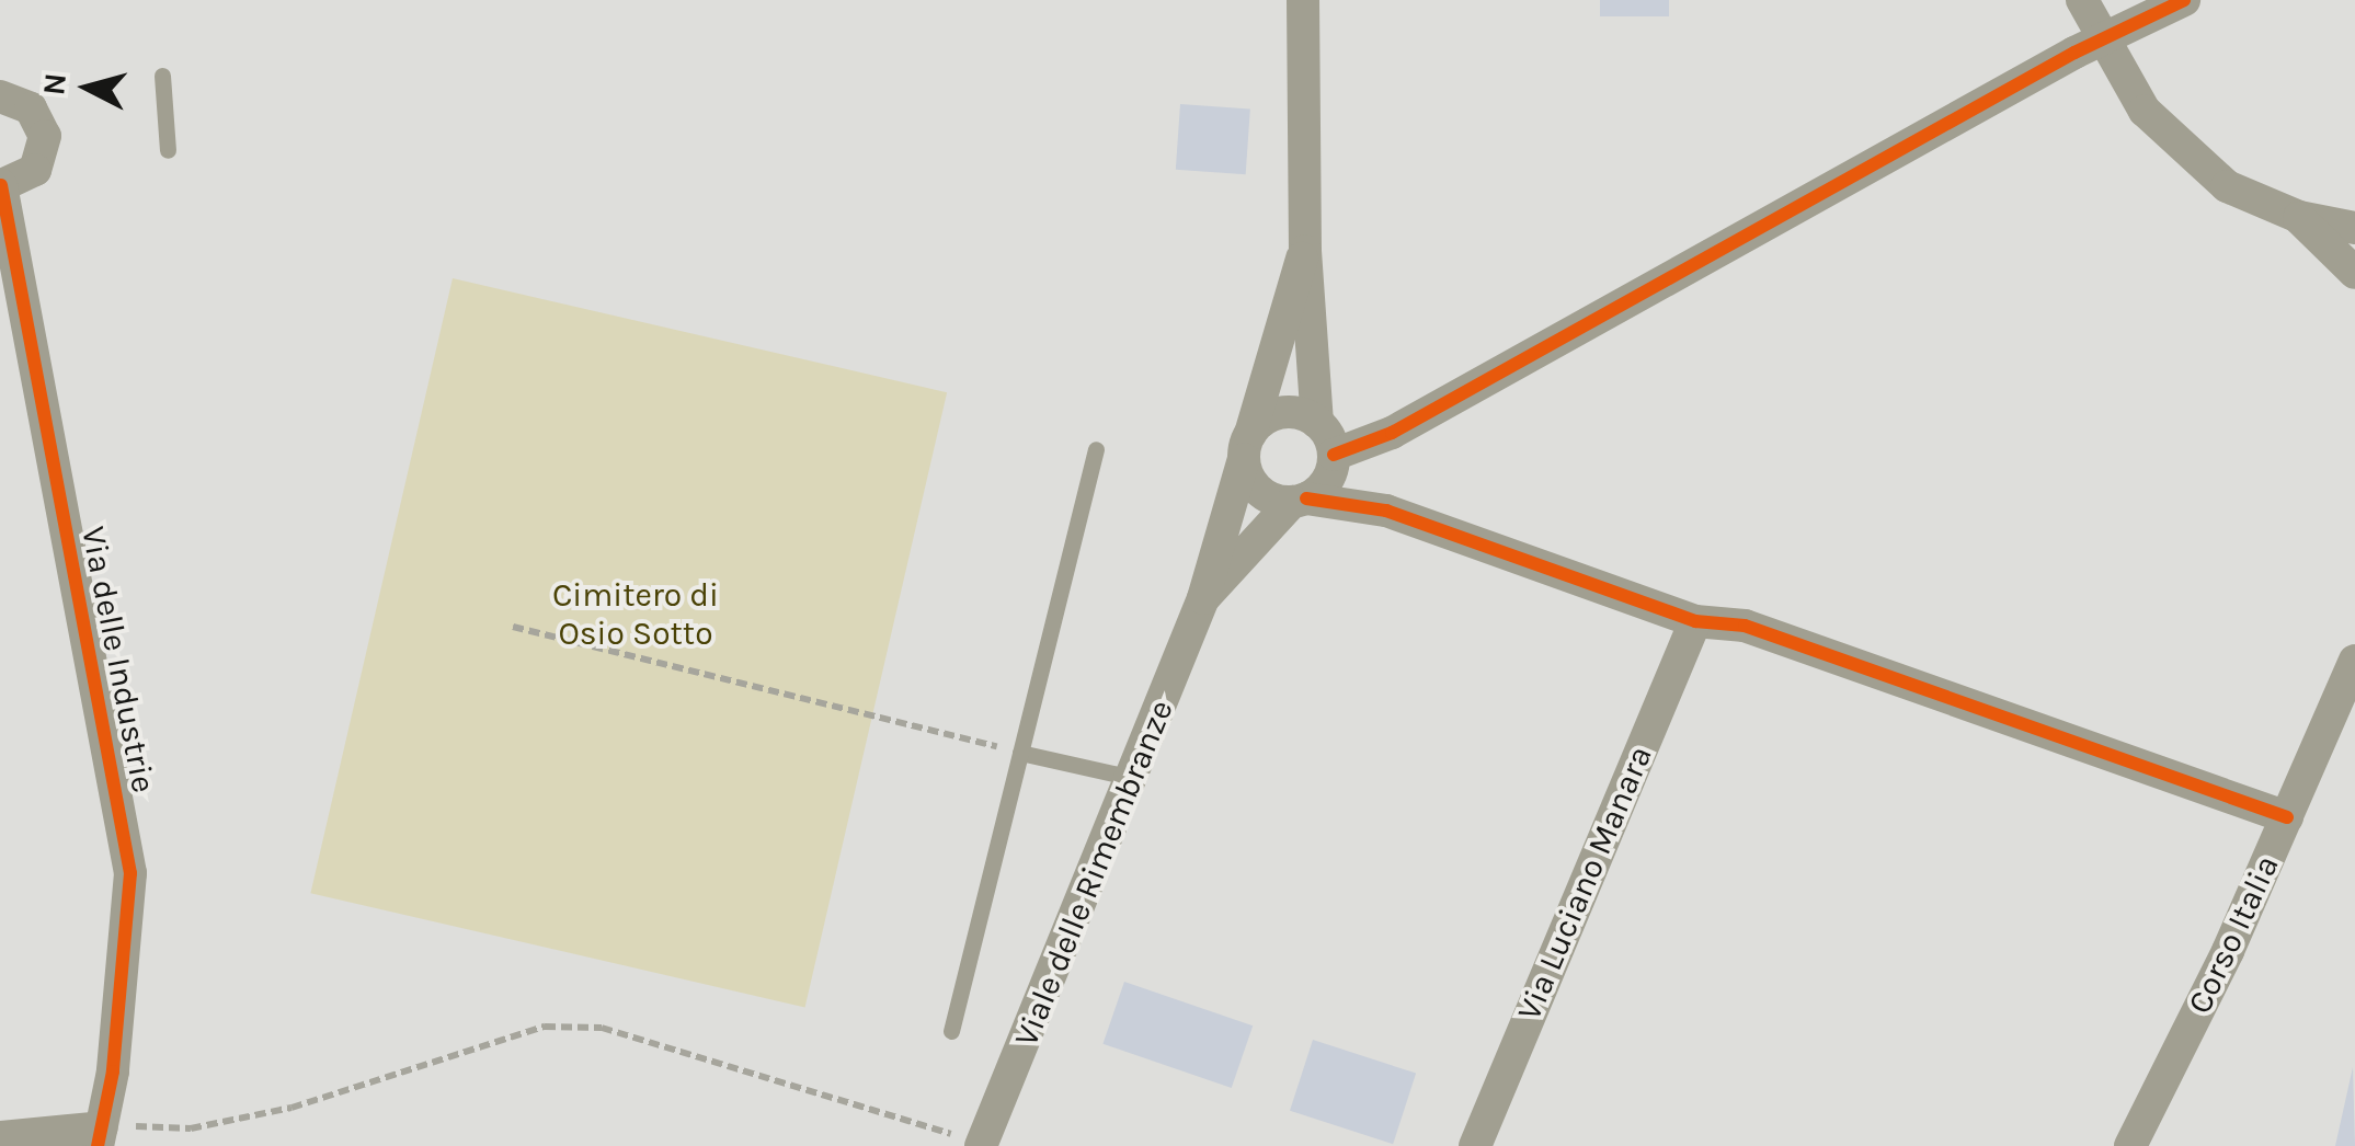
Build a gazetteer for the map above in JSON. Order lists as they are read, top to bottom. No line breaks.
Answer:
{"streets":{"street":["Via delle Industrie","Viale delle Rimembranze","Via Luciano Manara","Corso Italia"]},"parks":["Cimitero di Osio Sotto"],"north":"left"}
